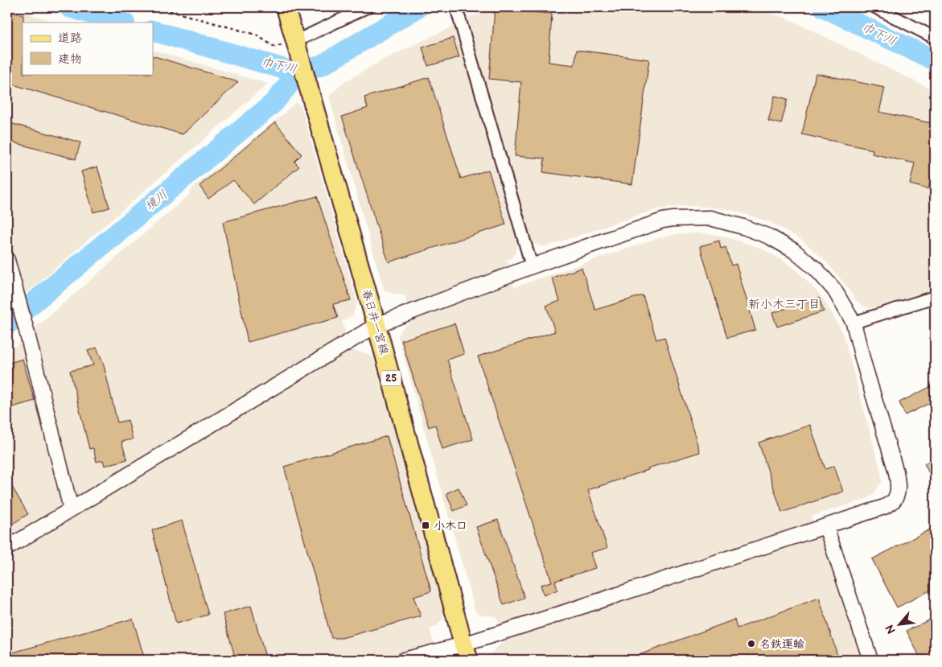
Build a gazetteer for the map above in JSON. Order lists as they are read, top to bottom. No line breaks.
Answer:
{"streets":{"main road":["春日井一宮線","25"]},"districts":["新小木三丁目"],"water":["巾下川","境川"],"places":{"transit":["小木口"],"other":["名鉄運輸"]},"legend":["道路","建物"],"north":"bottom left"}
